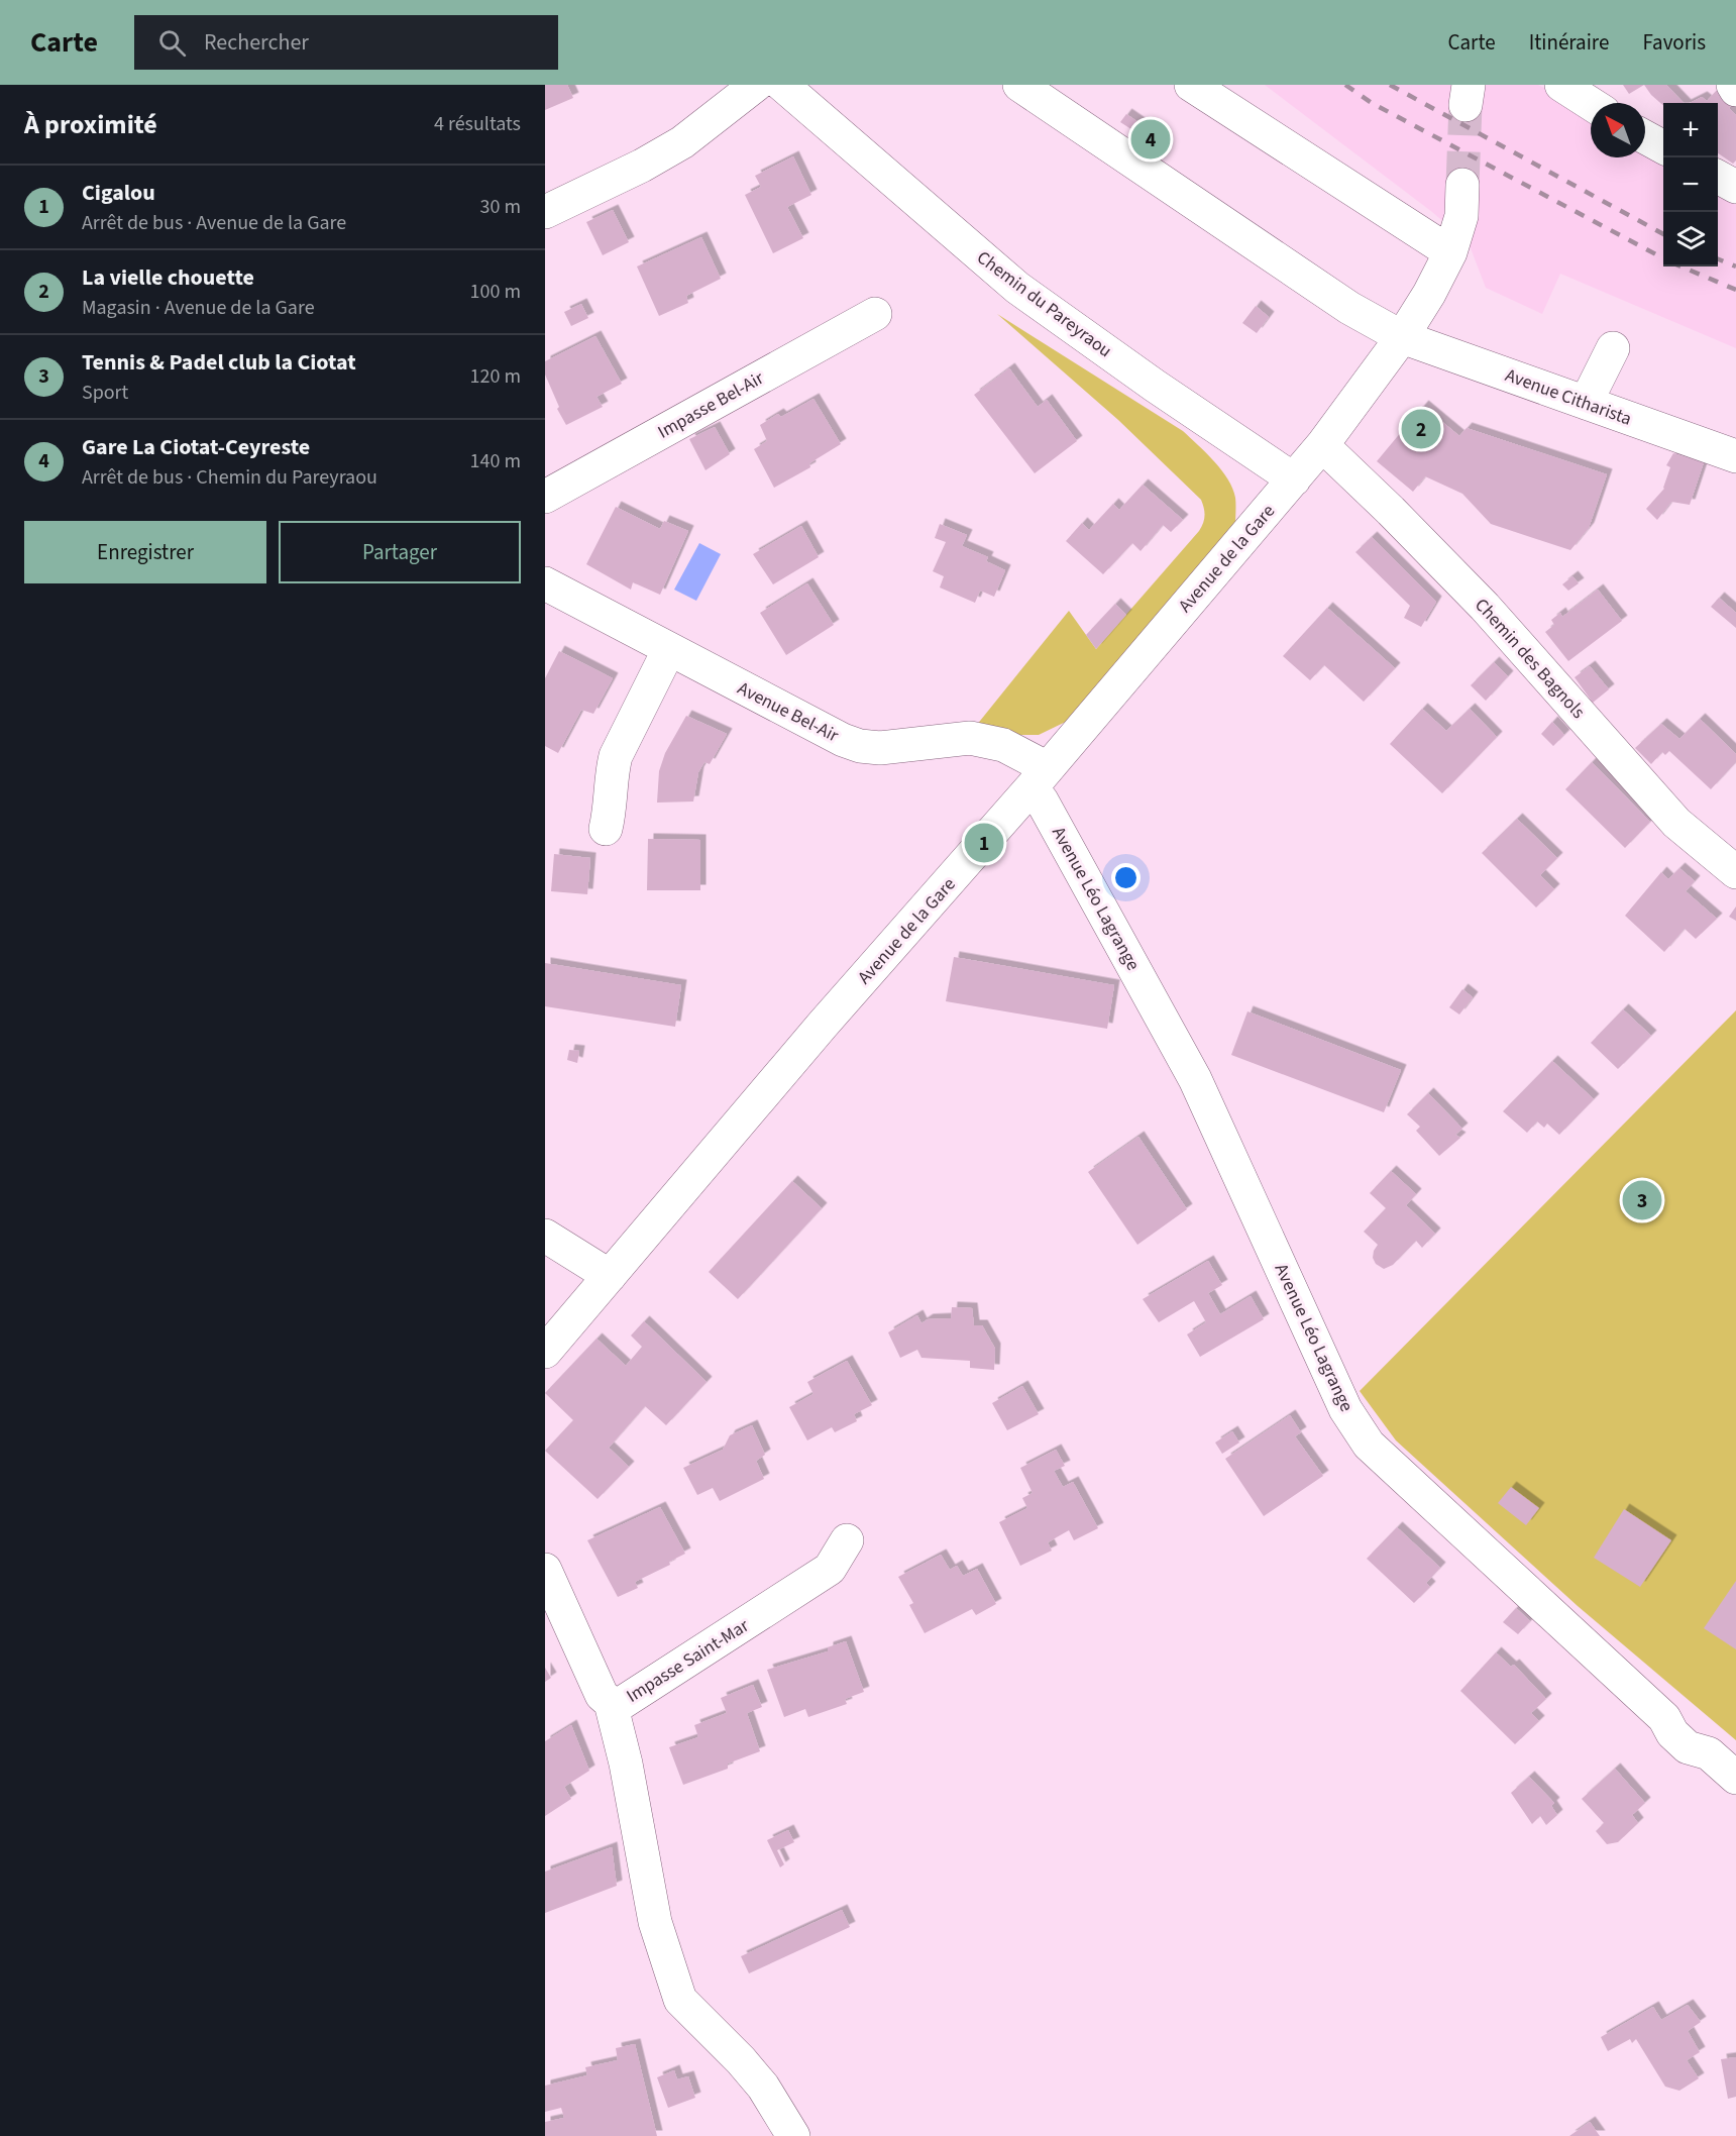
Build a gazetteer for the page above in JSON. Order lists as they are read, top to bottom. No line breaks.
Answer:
{"streets":{"street":["Chemin du Pareyraou","Avenue Citharista","Impasse Bel-Air","Avenue de la Gare","Chemin des Bagnols","Avenue Bel-Air","Avenue Léo Lagrange","Impasse Saint-Mar"]},"crossings":[["Chemin du Pareyraou","Avenue de la Gare"],["Avenue Citharista","Avenue de la Gare"],["Avenue de la Gare","Chemin des Bagnols"],["Avenue de la Gare","Avenue Bel-Air"],["Avenue de la Gare","Avenue Léo Lagrange"],["Avenue Bel-Air","Avenue Léo Lagrange"]],"north":"top left","page":{"header":"Carte","search":"Rechercher","nav":["Carte","Itinéraire","Favoris"],"heading":["À proximité","4 résultats"],"map_buttons":["+","−"],"pins":["4","2","1","3"],"list":[{"mark":"1","name":"Cigalou","note":"Arrêt de bus · Avenue de la Gare","value":"30 m"},{"mark":"2","name":"La vielle chouette","note":"Magasin · Avenue de la Gare","value":"100 m"},{"mark":"3","name":"Tennis & Padel club la Ciotat","note":"Sport","value":"120 m"},{"mark":"4","name":"Gare La Ciotat-Ceyreste","note":"Arrêt de bus · Chemin du Pareyraou","value":"140 m"}],"buttons":["Enregistrer","Partager"]}}
